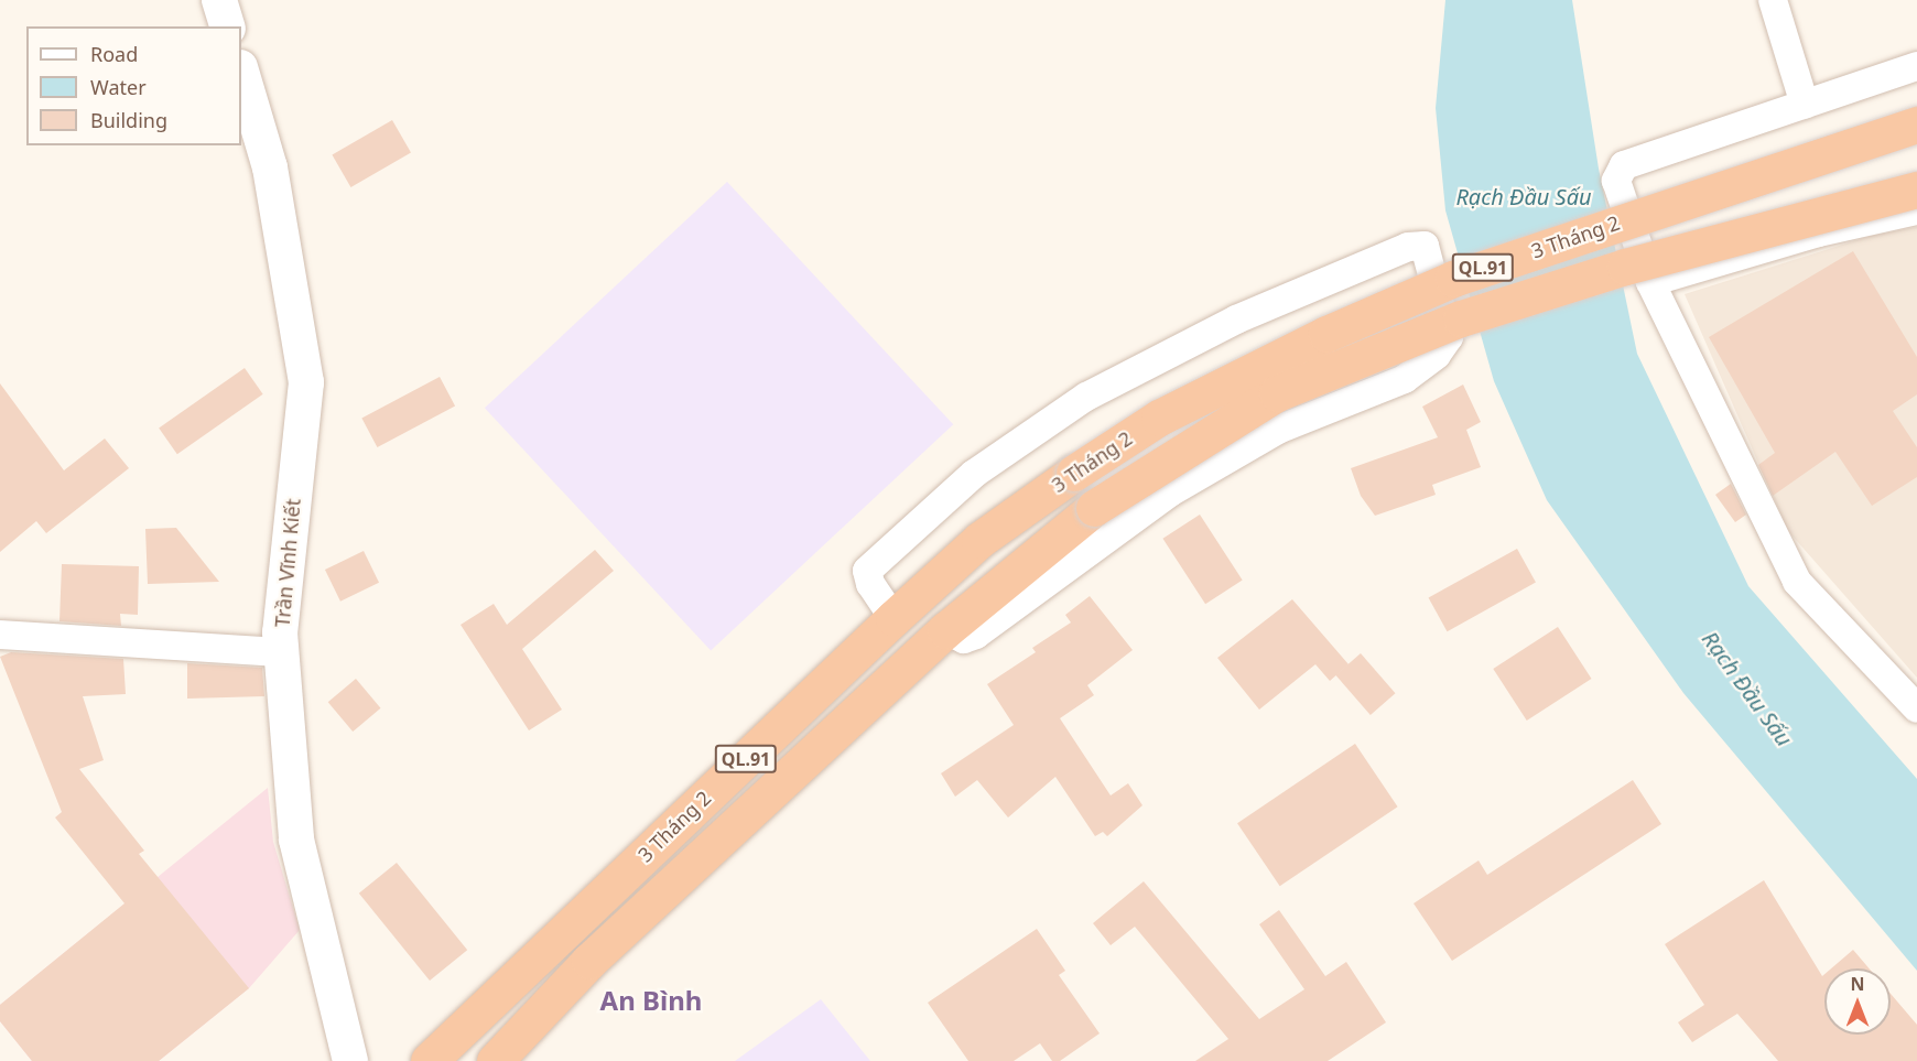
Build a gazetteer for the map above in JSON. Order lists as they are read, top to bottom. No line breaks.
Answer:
{"streets":{"highway":["3 Tháng 2","QL.91"],"street":["Trần Vĩnh Kiết"]},"districts":["An Bình"],"water":["Rạch Đầu Sấu"],"legend":["Road","Water","Building"],"north":"top"}
